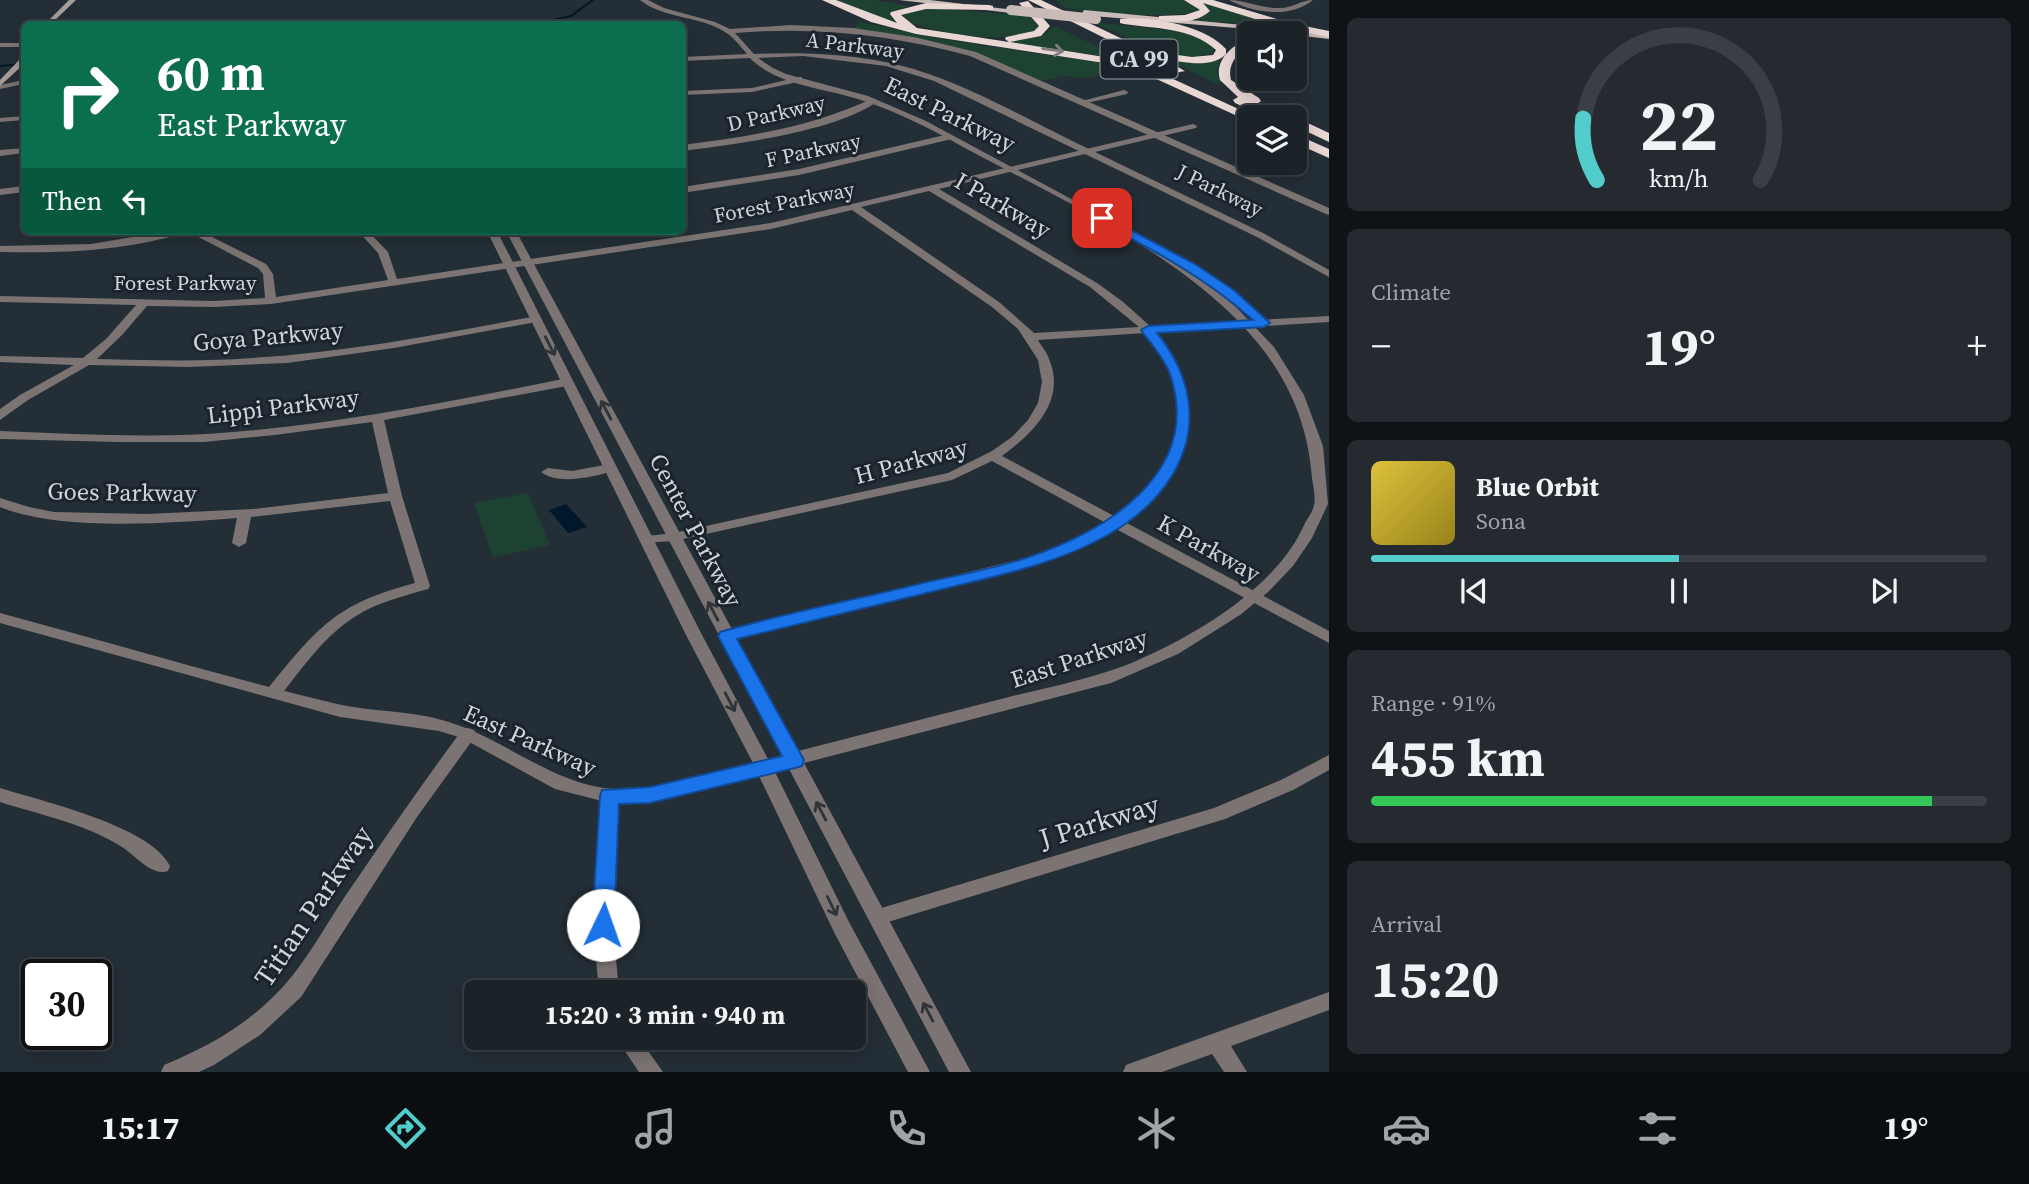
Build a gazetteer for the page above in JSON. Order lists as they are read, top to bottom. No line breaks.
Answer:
{"streets":{"highway":["CA 99"],"street":["A Parkway","D Parkway","East Parkway","F Parkway","J Parkway","Forest Parkway","I Parkway","Goya Parkway","Lippi Parkway","H Parkway","Goes Parkway","Center Parkway","K Parkway","Titian Parkway"]},"crossings":[["A Parkway","East Parkway"],["A Parkway","J Parkway"],["A Parkway","Forest Parkway"],["D Parkway","East Parkway"],["East Parkway","F Parkway"],["East Parkway","Forest Parkway"],["East Parkway","Center Parkway"],["East Parkway","K Parkway"],["East Parkway","Titian Parkway"],["J Parkway","Forest Parkway"],["J Parkway","Center Parkway"],["Forest Parkway","I Parkway"],["Forest Parkway","H Parkway"],["Forest Parkway","Center Parkway"],["I Parkway","Center Parkway"],["I Parkway","K Parkway"],["Goya Parkway","Center Parkway"],["Lippi Parkway","Center Parkway"],["H Parkway","Center Parkway"],["H Parkway","K Parkway"]],"page":{"turn":["60 m","East Parkway"],"then":"Then","tile":["Climate",["Range · 91%","455 km"],["Arrival","15:20"]],"heat":["−","19°","+"],"song":["Blue Orbit","Sona"],"limit":"30","trip":"15:20 · 3 min · 940 m","tabs":["15:17","19°"],"gauge":["22","km/h"]}}
